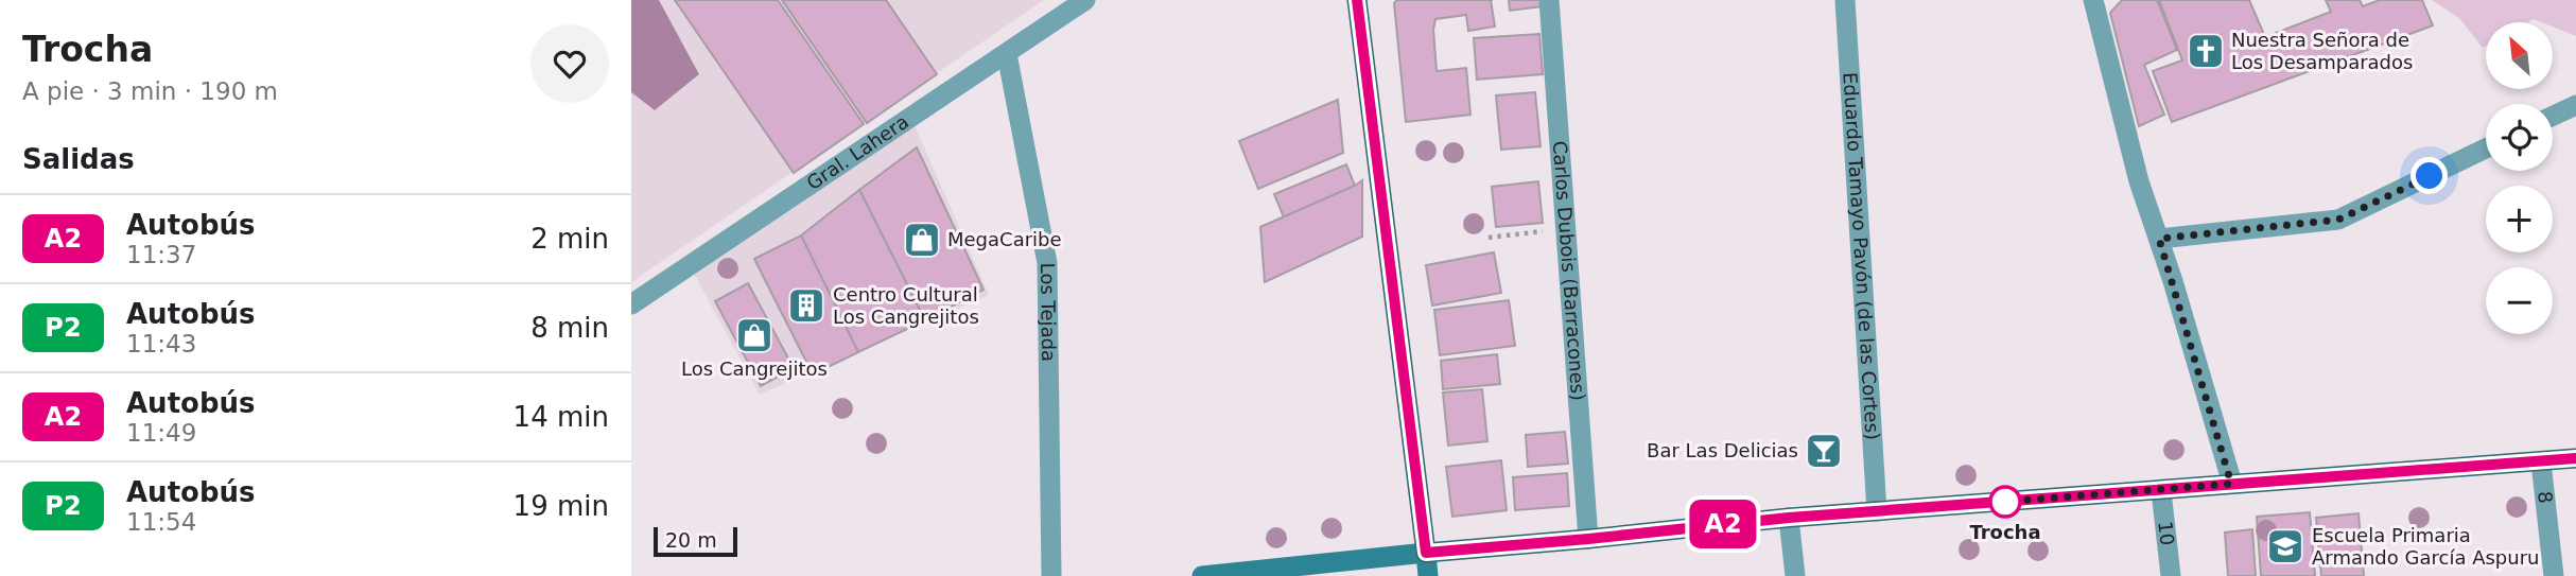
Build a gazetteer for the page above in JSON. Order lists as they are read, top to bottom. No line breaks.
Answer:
{"streets":{"street":["Gral. Lahera","Eduardo Tamayo Pavón (de las Cortes)","Carlos Dubois (Barracones)","Los Tejada","8","10"]},"crossings":[["Gral. Lahera","Los Tejada"]],"places":{"church":["Nuestra Señora de Los Desamparados"],"shop":["MegaCaribe","Los Cangrejitos"],"building":["Centro Cultural Los Cangrejitos"],"bar":["Bar Las Delicias"],"other":["Trocha"],"school or university":["Escuela Primaria Armando García Aspuru"]},"lines":["bus line A2"],"scale_bar":"20 m","north":"top left","page":{"heading":[["Trocha","A pie · 3 min · 190 m"],"Salidas"],"on_map":"A2","map_buttons":["+","−"],"list":[{"mark":"A2","name":"Autobús","note":"11:37","value":"2 min"},{"mark":"P2","name":"Autobús","note":"11:43","value":"8 min"},{"mark":"A2","name":"Autobús","note":"11:49","value":"14 min"},{"mark":"P2","name":"Autobús","note":"11:54","value":"19 min"}],"scale":"20 m"}}
